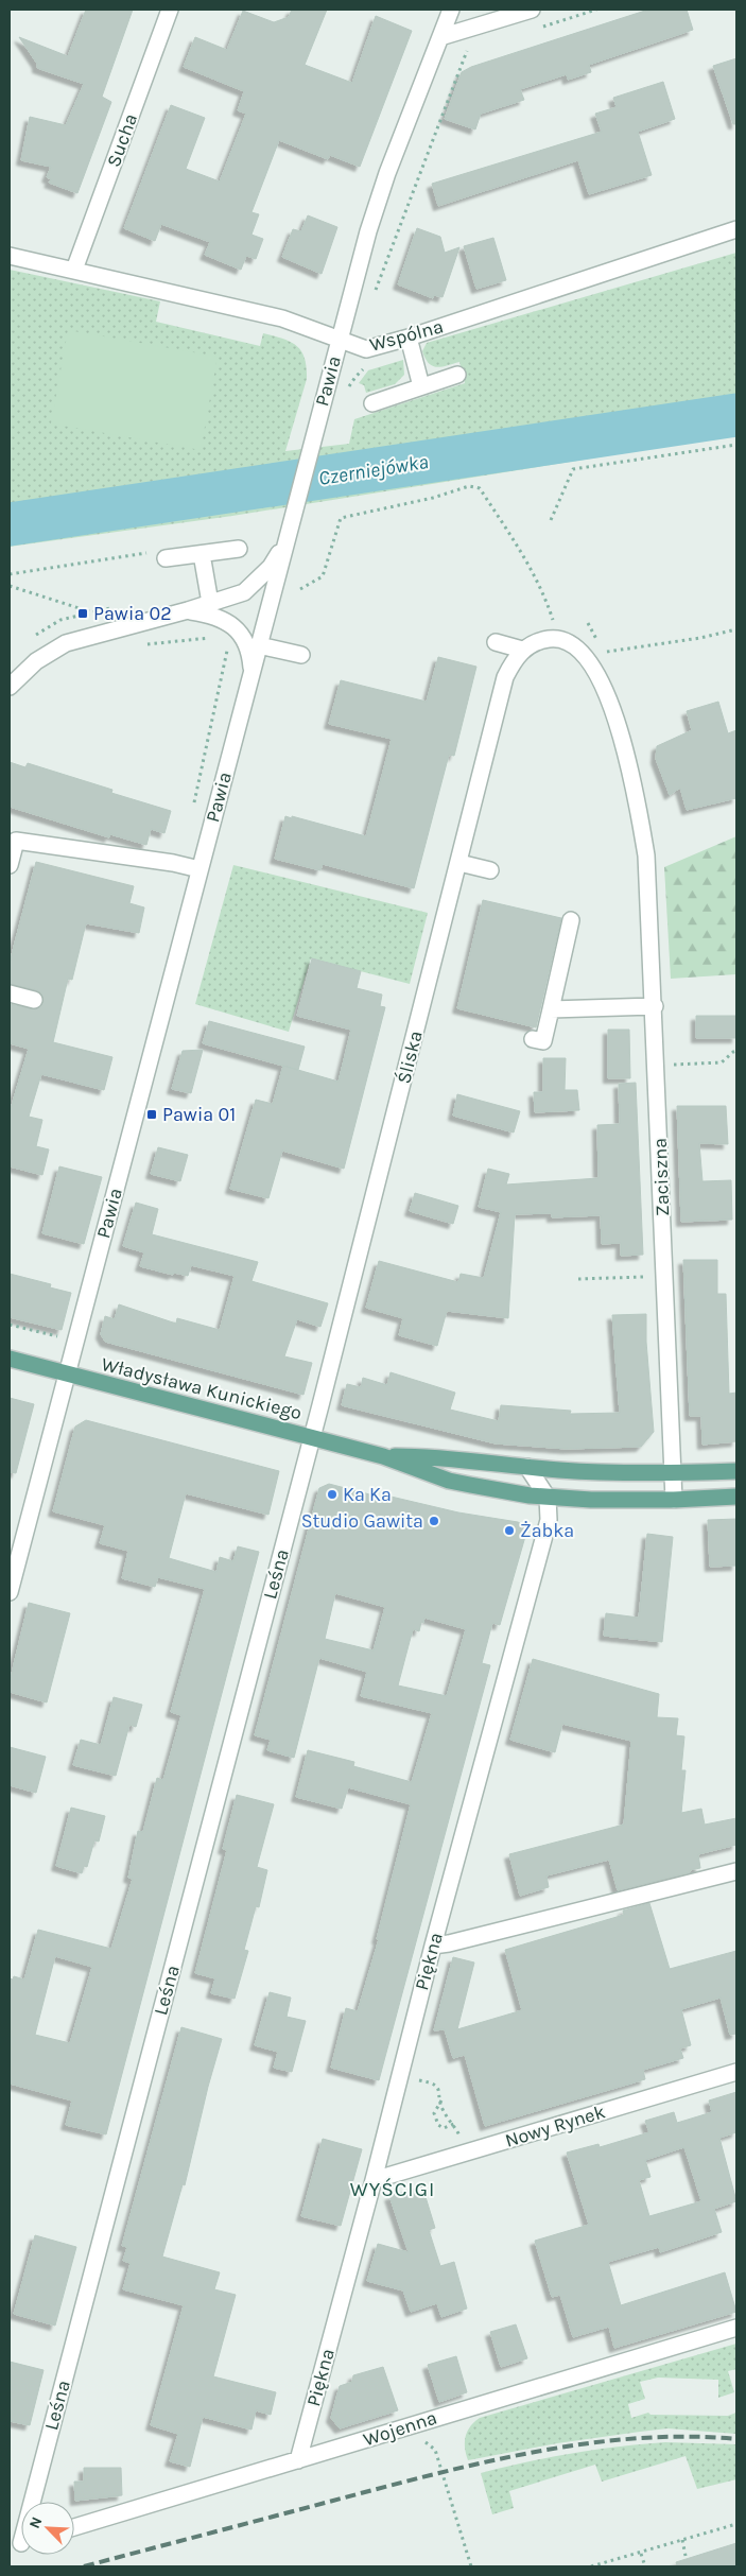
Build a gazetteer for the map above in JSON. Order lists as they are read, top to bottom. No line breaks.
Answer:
{"streets":{"main road":["Władysława Kunickiego"],"street":["Sucha","Wspólna","Pawia","Śliska","Zaciszna","Leśna","Piękna","Nowy Rynek","Wojenna"]},"crossings":[["Sucha","Wspólna"],["Wspólna","Pawia"],["Pawia","Władysława Kunickiego"],["Śliska","Władysława Kunickiego"],["Śliska","Leśna"],["Zaciszna","Władysława Kunickiego"],["Władysława Kunickiego","Leśna"],["Władysława Kunickiego","Piękna"],["Piękna","Nowy Rynek"],["Piękna","Wojenna"]],"districts":["WYŚCIGI"],"water":["Czerniejówka"],"places":{"transit":["Pawia 02","Pawia 01"],"other":["Ka Ka","Studio Gawita","Żabka"]},"north":"top left"}
